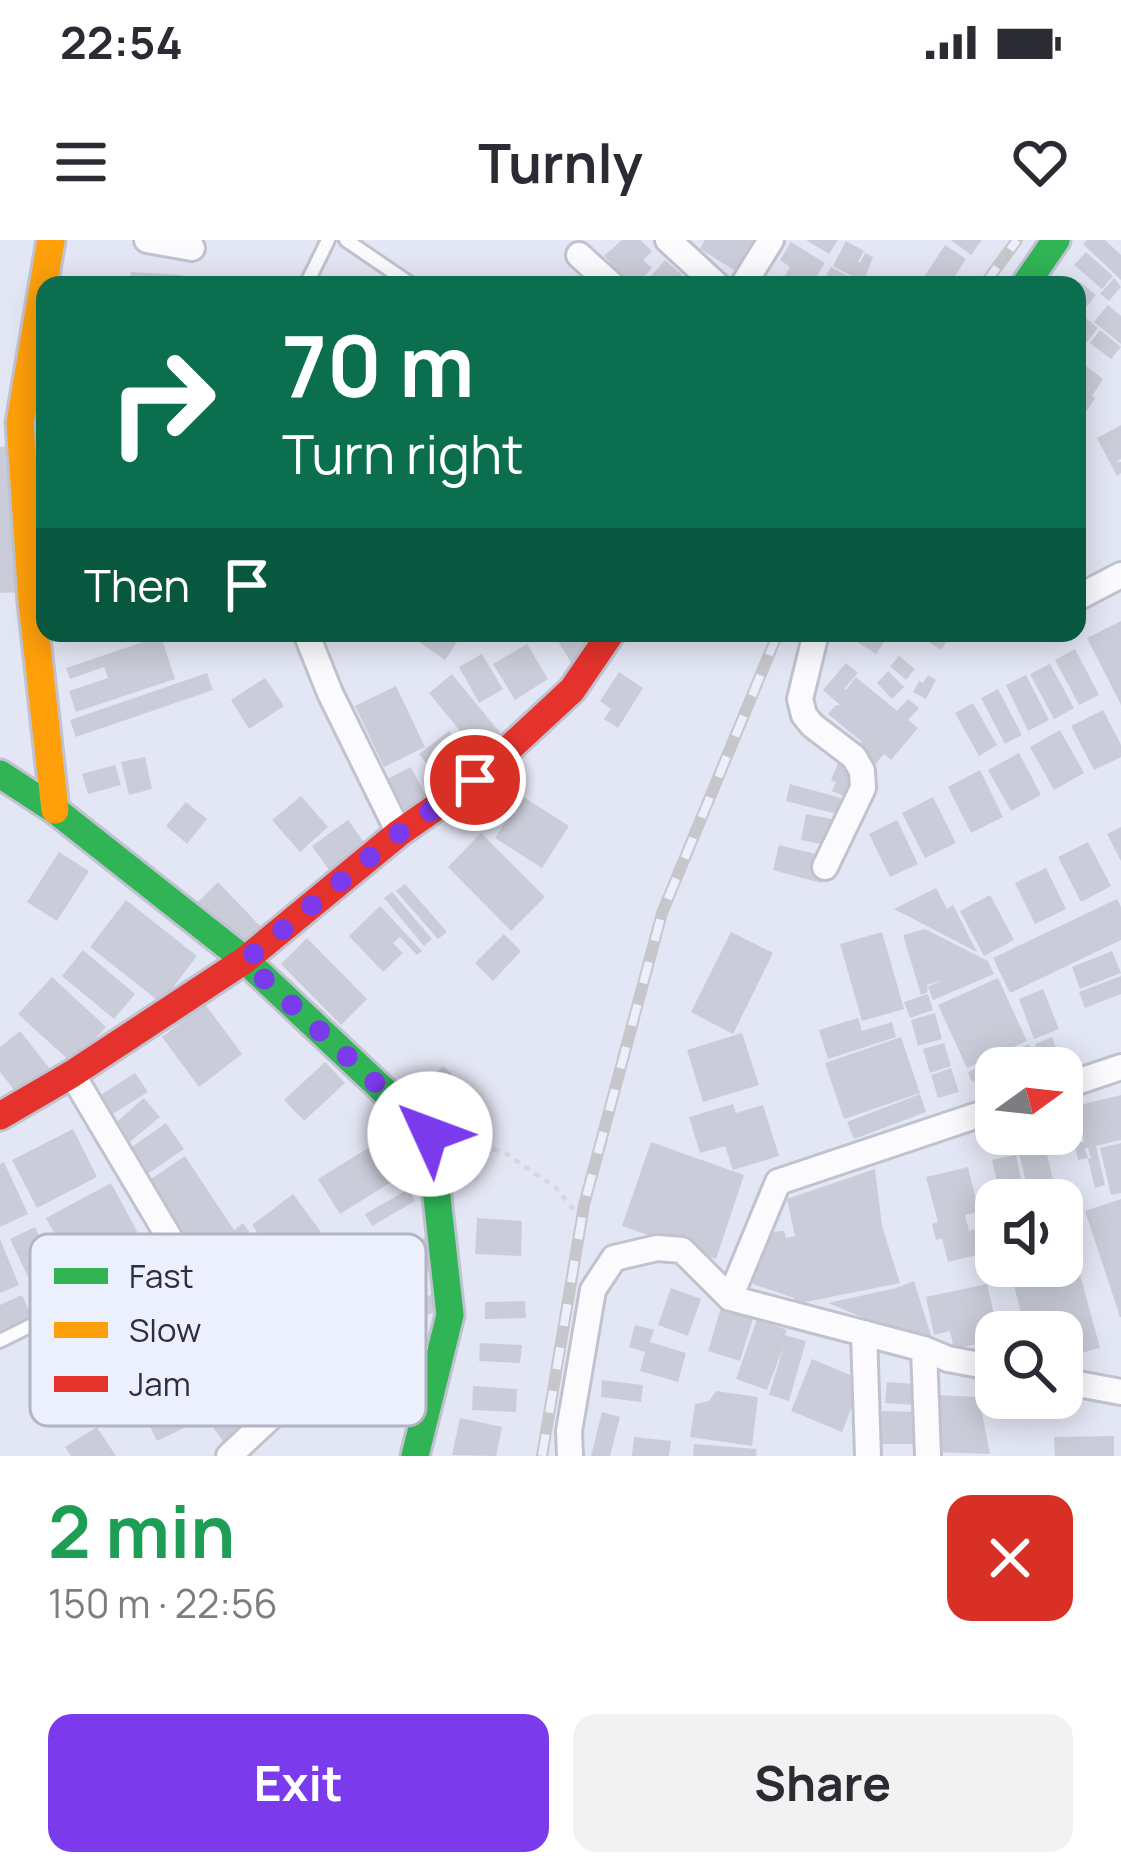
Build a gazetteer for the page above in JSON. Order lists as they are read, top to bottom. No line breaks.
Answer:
{"legend":["Fast","Slow","Jam"],"north":"right","page":{"status":"22:54","header":"Turnly","turn":["70 m","Turn right"],"then":"Then","heading":["2 min","150 m · 22:56"],"buttons":["Exit","Share"]}}
